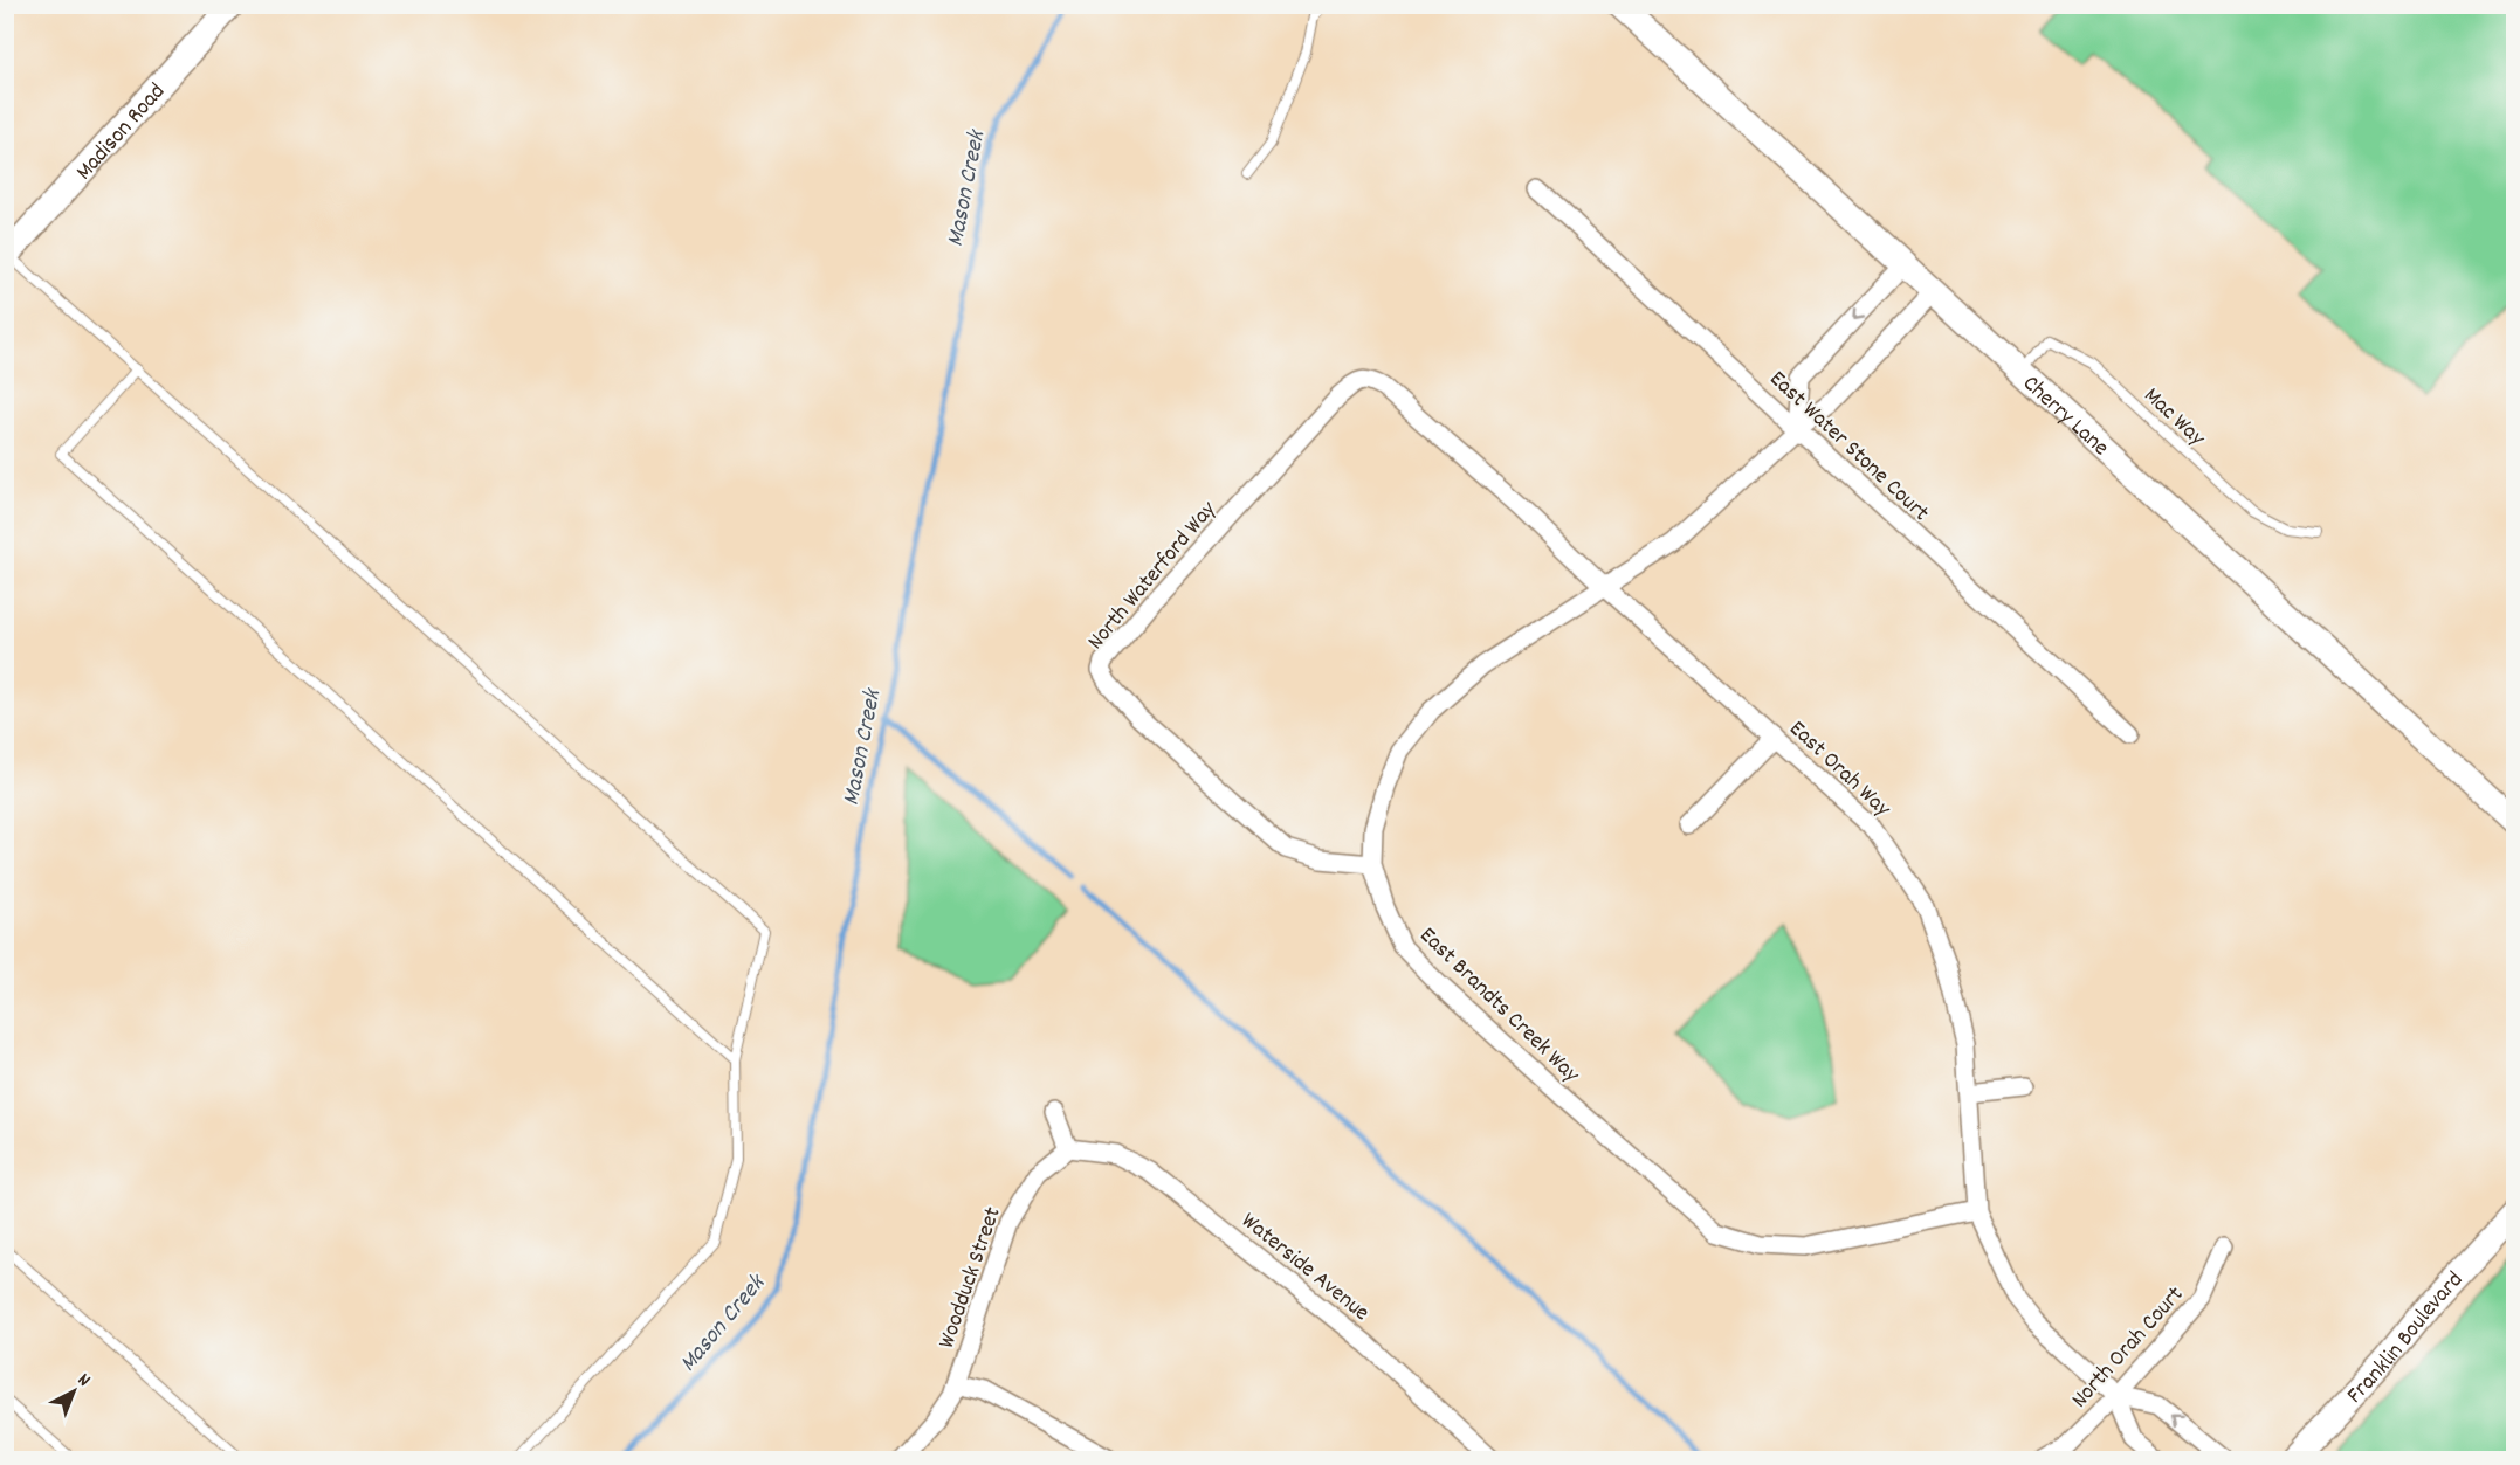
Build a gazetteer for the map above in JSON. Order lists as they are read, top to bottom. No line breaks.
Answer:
{"streets":{"main road":["Madison Road","Cherry Lane","Franklin Boulevard"],"street":["East Water Stone Court","North Waterford Way","East Orah Way","East Brandts Creek Way","Waterside Avenue","Woodduck Street","North Orah Court"],"lane":["Mac Way"]},"crossings":[["Cherry Lane","Mac Way"],["Cherry Lane","East Brandts Creek Way"],["East Water Stone Court","East Brandts Creek Way"],["North Waterford Way","East Orah Way"],["North Waterford Way","East Brandts Creek Way"],["East Orah Way","East Brandts Creek Way"],["East Orah Way","North Orah Court"],["Waterside Avenue","Woodduck Street"]],"water":["Mason Creek"],"north":"top right"}
